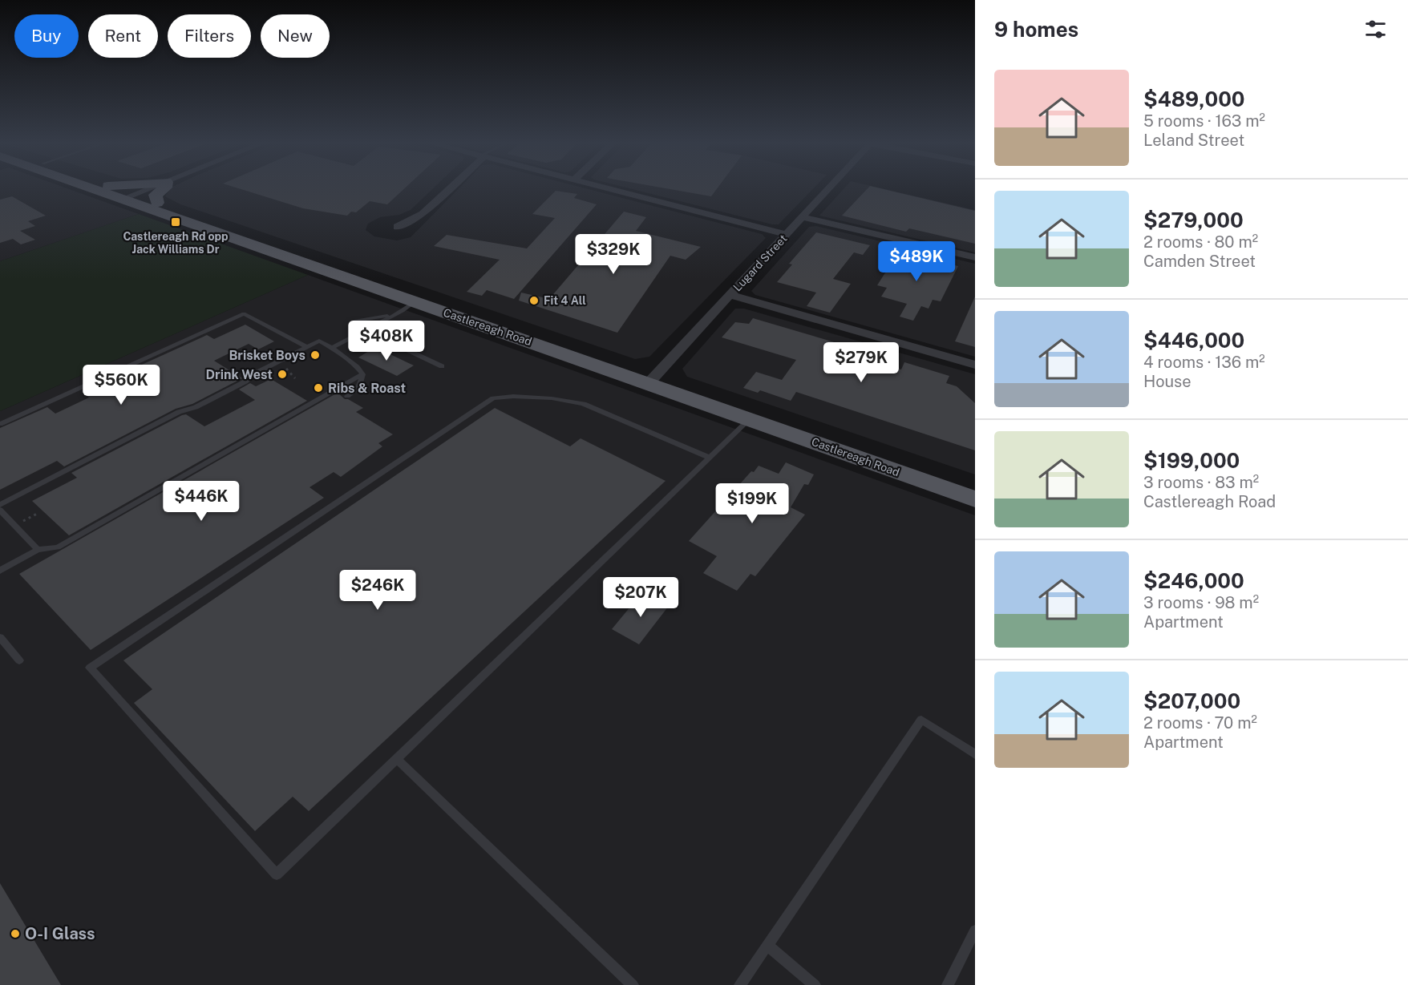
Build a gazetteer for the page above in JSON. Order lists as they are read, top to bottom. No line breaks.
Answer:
{"streets":{"main road":["Castlereagh Road"],"street":["Lugard Street"]},"crossings":[["Lugard Street","Castlereagh Road"]],"places":{"transit":["Castlereagh Rd opp Jack Williams Dr"],"other":["Fit 4 All","Brisket Boys","Drink West","Ribs & Roast","O-I Glass"]},"page":{"heading":"9 homes","chip":["Buy","Rent","Filters","New"],"list":[{"name":"$489,000","note":"5 rooms · 163 m² · Leland Street"},{"name":"$279,000","note":"2 rooms · 80 m² · Camden Street"},{"name":"$446,000","note":"4 rooms · 136 m² · House"},{"name":"$199,000","note":"3 rooms · 83 m² · Castlereagh Road"},{"name":"$246,000","note":"3 rooms · 98 m² · Apartment"},{"name":"$207,000","note":"2 rooms · 70 m² · Apartment"}],"price":["$329K","$489K","$408K","$279K","$560K","$446K","$199K","$246K","$207K"]}}
